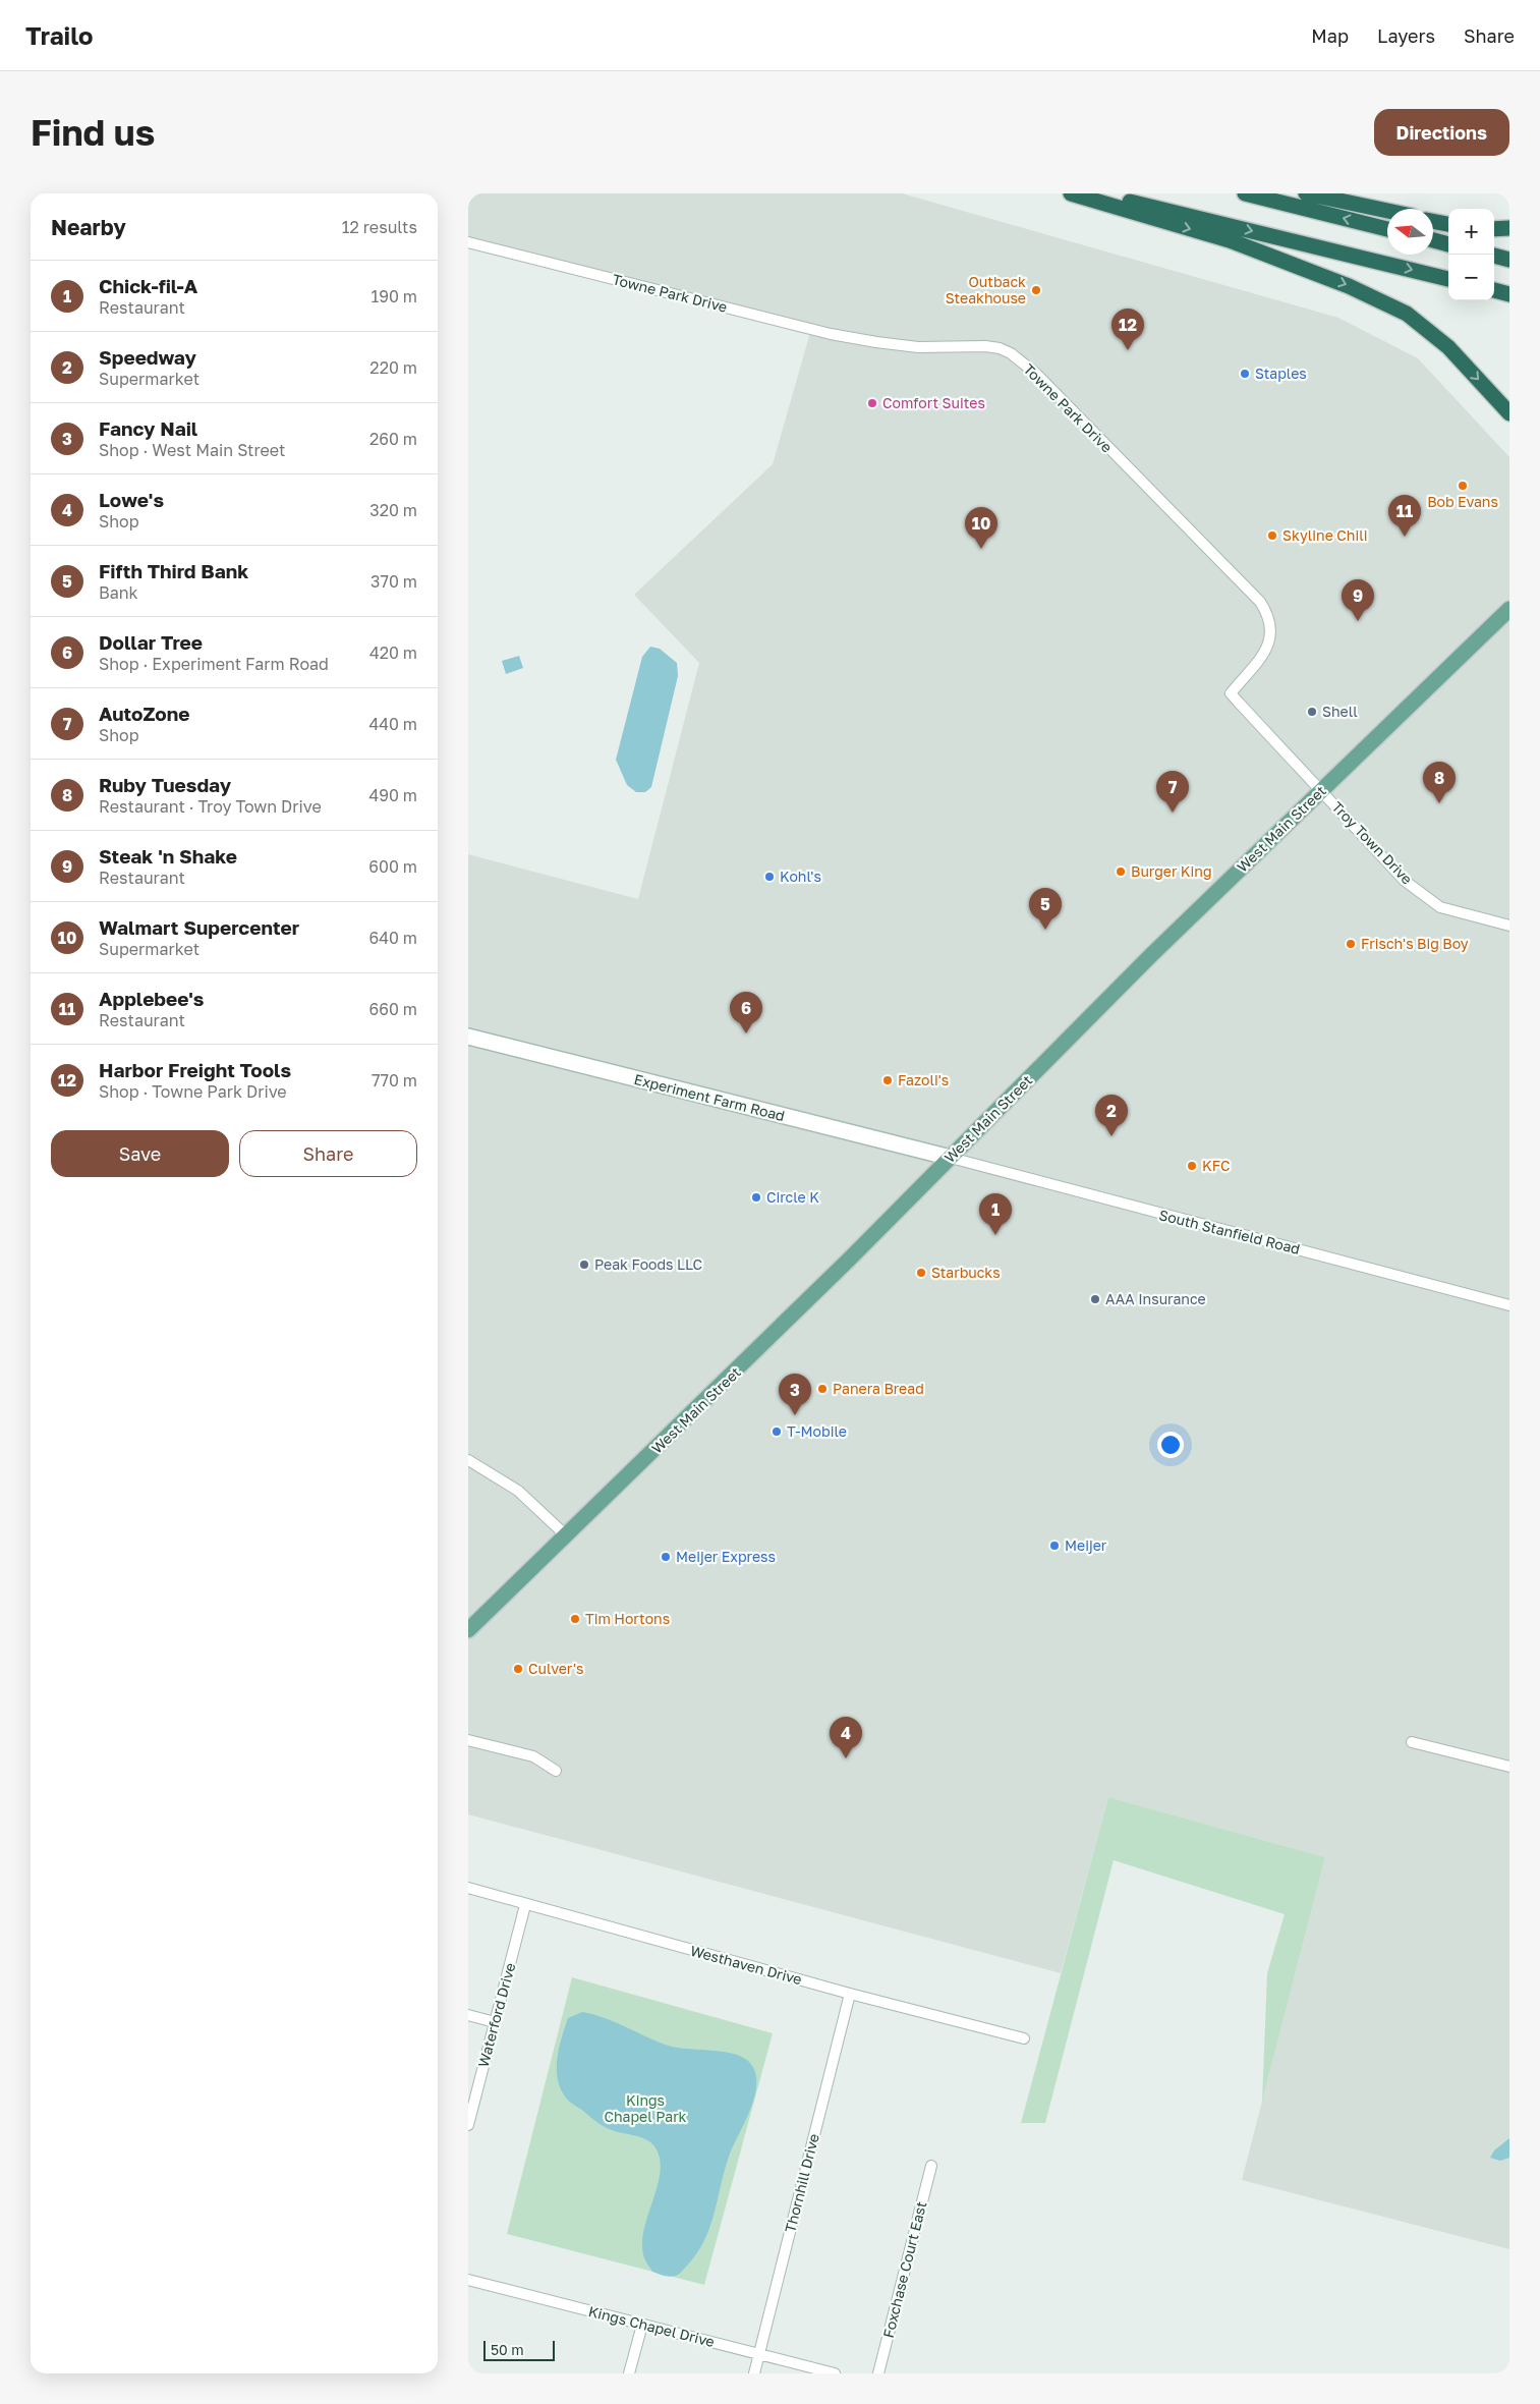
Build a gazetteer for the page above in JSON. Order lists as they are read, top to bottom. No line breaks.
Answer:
{"streets":{"main road":["West Main Street"],"street":["Towne Park Drive","Troy Town Drive","Experiment Farm Road","South Stanfield Road","Westhaven Drive","Waterford Drive","Thornhill Drive","Foxchase Court East","Kings Chapel Drive"]},"crossings":[["Towne Park Drive","West Main Street"],["Towne Park Drive","Troy Town Drive"],["West Main Street","Troy Town Drive"],["West Main Street","Experiment Farm Road"],["West Main Street","South Stanfield Road"],["Experiment Farm Road","South Stanfield Road"],["Westhaven Drive","Waterford Drive"],["Westhaven Drive","Thornhill Drive"],["Thornhill Drive","Kings Chapel Drive"]],"parks":["Kings Chapel Park"],"places":["Outback Steakhouse","Staples","Comfort Suites","Bob Evans","Skyline Chili","Shell","Burger King","Kohl's","Frisch's Big Boy","Fazoli's","KFC","Circle K","Peak Foods LLC","Starbucks","AAA Insurance","Panera Bread","T-Mobile","Meijer","Meijer Express","Tim Hortons","Culver's"],"scale_bar":"50 m","north":"left","page":{"header":"Trailo","nav":["Map","Layers","Share"],"buttons":["Directions",["Save","Share"]],"title":"Find us","heading":["Nearby","12 results"],"map_buttons":["+","−"],"list":[{"mark":"1","name":"Chick-fil-A","note":"Restaurant","value":"190 m"},{"mark":"2","name":"Speedway","note":"Supermarket","value":"220 m"},{"mark":"3","name":"Fancy Nail","note":"Shop · West Main Street","value":"260 m"},{"mark":"4","name":"Lowe's","note":"Shop","value":"320 m"},{"mark":"5","name":"Fifth Third Bank","note":"Bank","value":"370 m"},{"mark":"6","name":"Dollar Tree","note":"Shop · Experiment Farm Road","value":"420 m"},{"mark":"7","name":"AutoZone","note":"Shop","value":"440 m"},{"mark":"8","name":"Ruby Tuesday","note":"Restaurant · Troy Town Drive","value":"490 m"},{"mark":"9","name":"Steak 'n Shake","note":"Restaurant","value":"600 m"},{"mark":"10","name":"Walmart Supercenter","note":"Supermarket","value":"640 m"},{"mark":"11","name":"Applebee's","note":"Restaurant","value":"660 m"},{"mark":"12","name":"Harbor Freight Tools","note":"Shop · Towne Park Drive","value":"770 m"}],"pins":["12","11","10","9","8","7","5","6","2","1","3","4"],"scale":"50 m"}}
